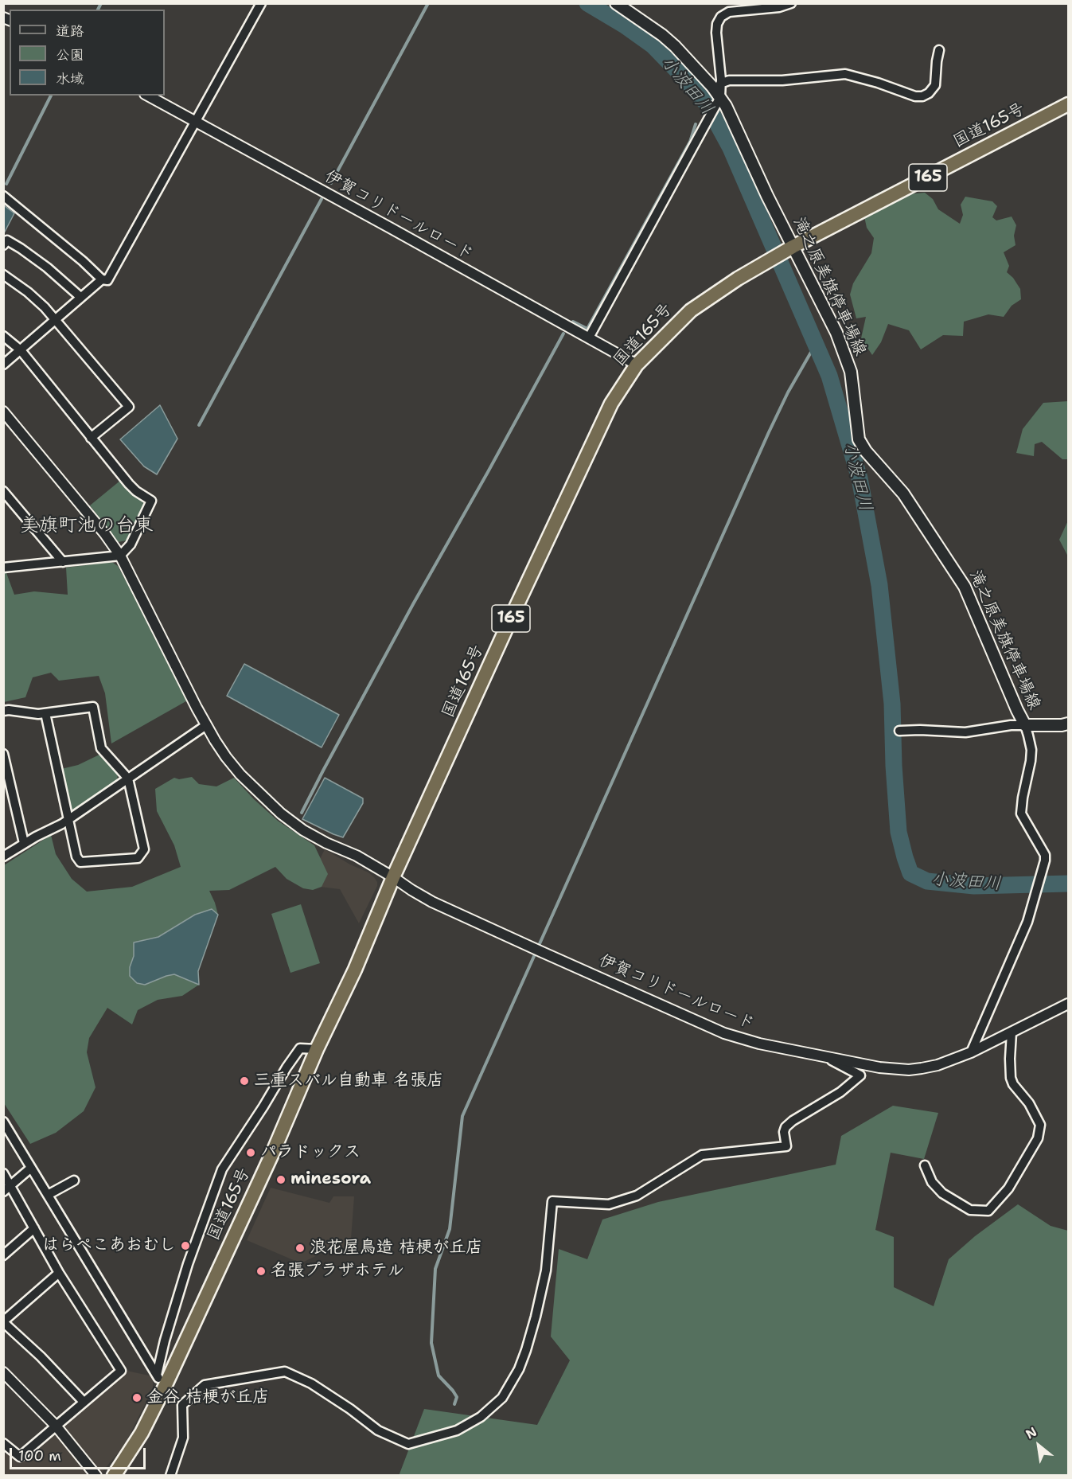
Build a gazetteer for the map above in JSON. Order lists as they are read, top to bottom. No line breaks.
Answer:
{"streets":{"highway":["国道165号","165"],"main road":["滝之原美旗停車場線"],"street":["伊賀コリドールロード"]},"crossings":[["国道165号","伊賀コリドールロード"],["国道165号","滝之原美旗停車場線"]],"districts":["美旗町池の台東"],"water":["小波田川"],"places":["三重スバル自動車 名張店","パラドックス","minesora","はらぺこあおむし","浪花屋鳥造 桔梗が丘店","名張プラザホテル","金谷 桔梗が丘店"],"legend":["道路","公園","水域"],"scale_bar":"100 m","north":"top left"}
